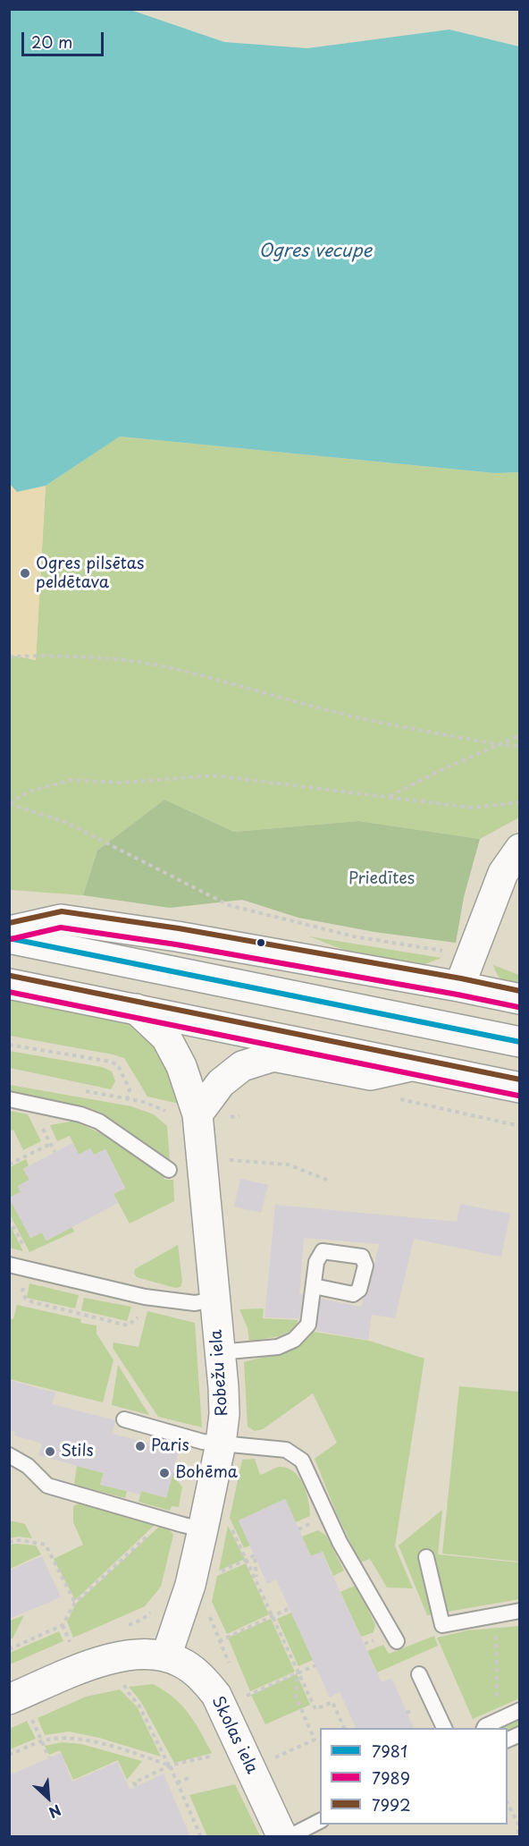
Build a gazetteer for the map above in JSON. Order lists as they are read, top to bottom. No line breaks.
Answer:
{"streets":{"main road":["Robežu iela","Skolas iela"]},"crossings":[["Robežu iela","Skolas iela"]],"water":["Ogres vecupe"],"parks":["Priedītes"],"places":["Ogres pilsētas peldētava","Paris","Stils","Bohēma"],"lines":["transit line 7992","transit line 7989","transit line 7981"],"legend":["7981","7989","7992"],"scale_bar":"20 m","north":"bottom right"}
